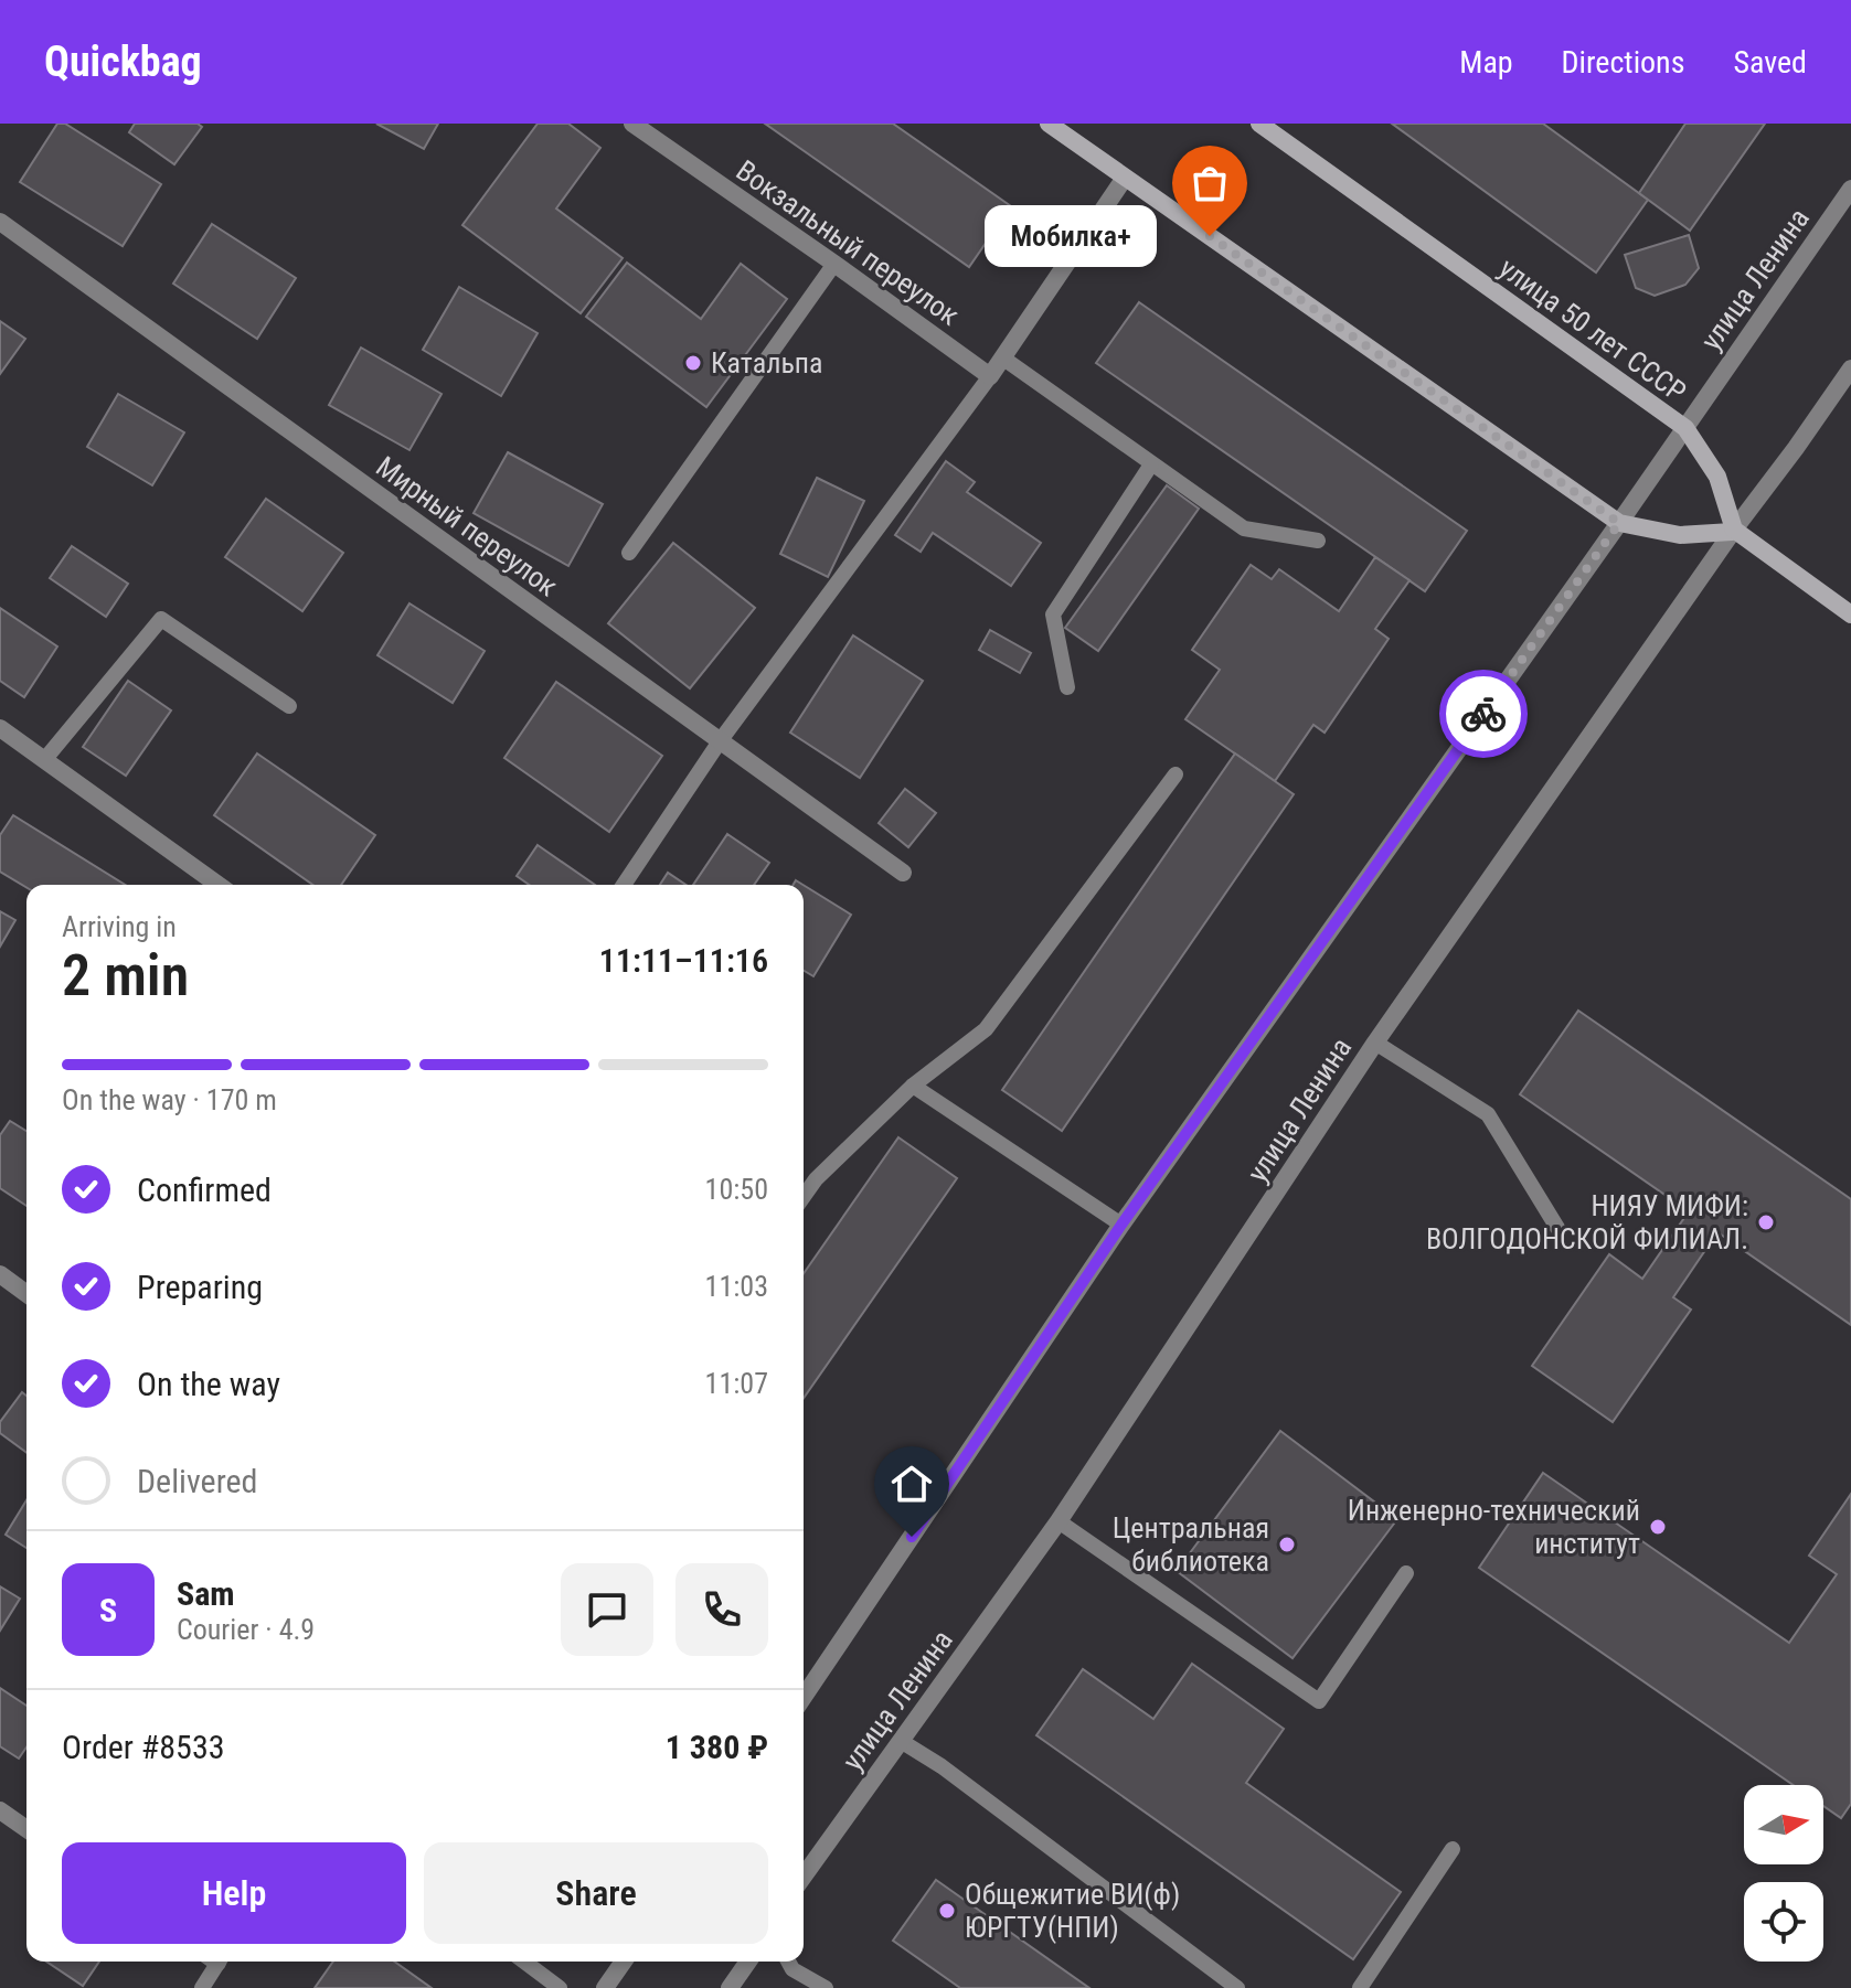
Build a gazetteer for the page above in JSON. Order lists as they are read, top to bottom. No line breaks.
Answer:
{"streets":{"street":["Вокзальный переулок","улица Ленина","улица 50 лет СССР","Мирный переулок"]},"crossings":[["улица Ленина","улица 50 лет СССР"]],"places":["Мобилка+","Катальпа","НИЯУ МИФИ: ВОЛГОДОНСКОЙ ФИЛИАЛ.","Инженерно-технический институт","Центральная библиотека","Общежитие ВИ(ф) ЮРГТУ(НПИ)"],"north":"right","page":{"header":"Quickbag","nav":["Map","Directions","Saved"],"bubble":"Мобилка+","heading":["2 min","Arriving in","11:11–11:16"],"panel":["Sam","Courier · 4.9","Order #8533","1 380 ₽"],"bar":"On the way · 170 m","list":[["Confirmed","10:50"],["Preparing","11:03"],["On the way","11:07"],"Delivered"],"round":"S","buttons":["Help","Share"]}}
